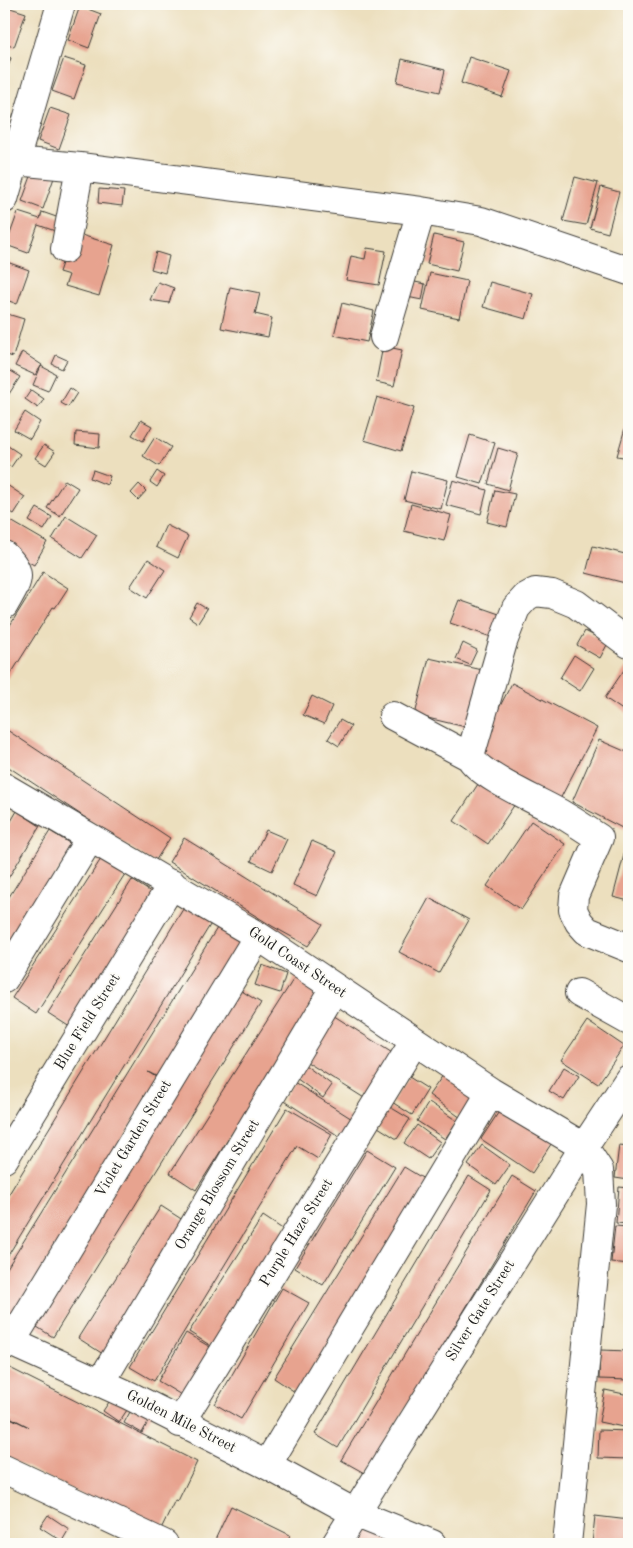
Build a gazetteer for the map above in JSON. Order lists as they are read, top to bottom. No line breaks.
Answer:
{"streets":{"street":["Gold Coast Street","Blue Field Street","Violet Garden Street","Orange Blossom Street","Purple Haze Street","Silver Gate Street","Golden Mile Street"]},"crossings":[["Gold Coast Street","Blue Field Street"],["Gold Coast Street","Violet Garden Street"],["Gold Coast Street","Orange Blossom Street"],["Gold Coast Street","Purple Haze Street"],["Gold Coast Street","Silver Gate Street"],["Violet Garden Street","Golden Mile Street"],["Orange Blossom Street","Golden Mile Street"],["Purple Haze Street","Golden Mile Street"],["Silver Gate Street","Golden Mile Street"]]}
